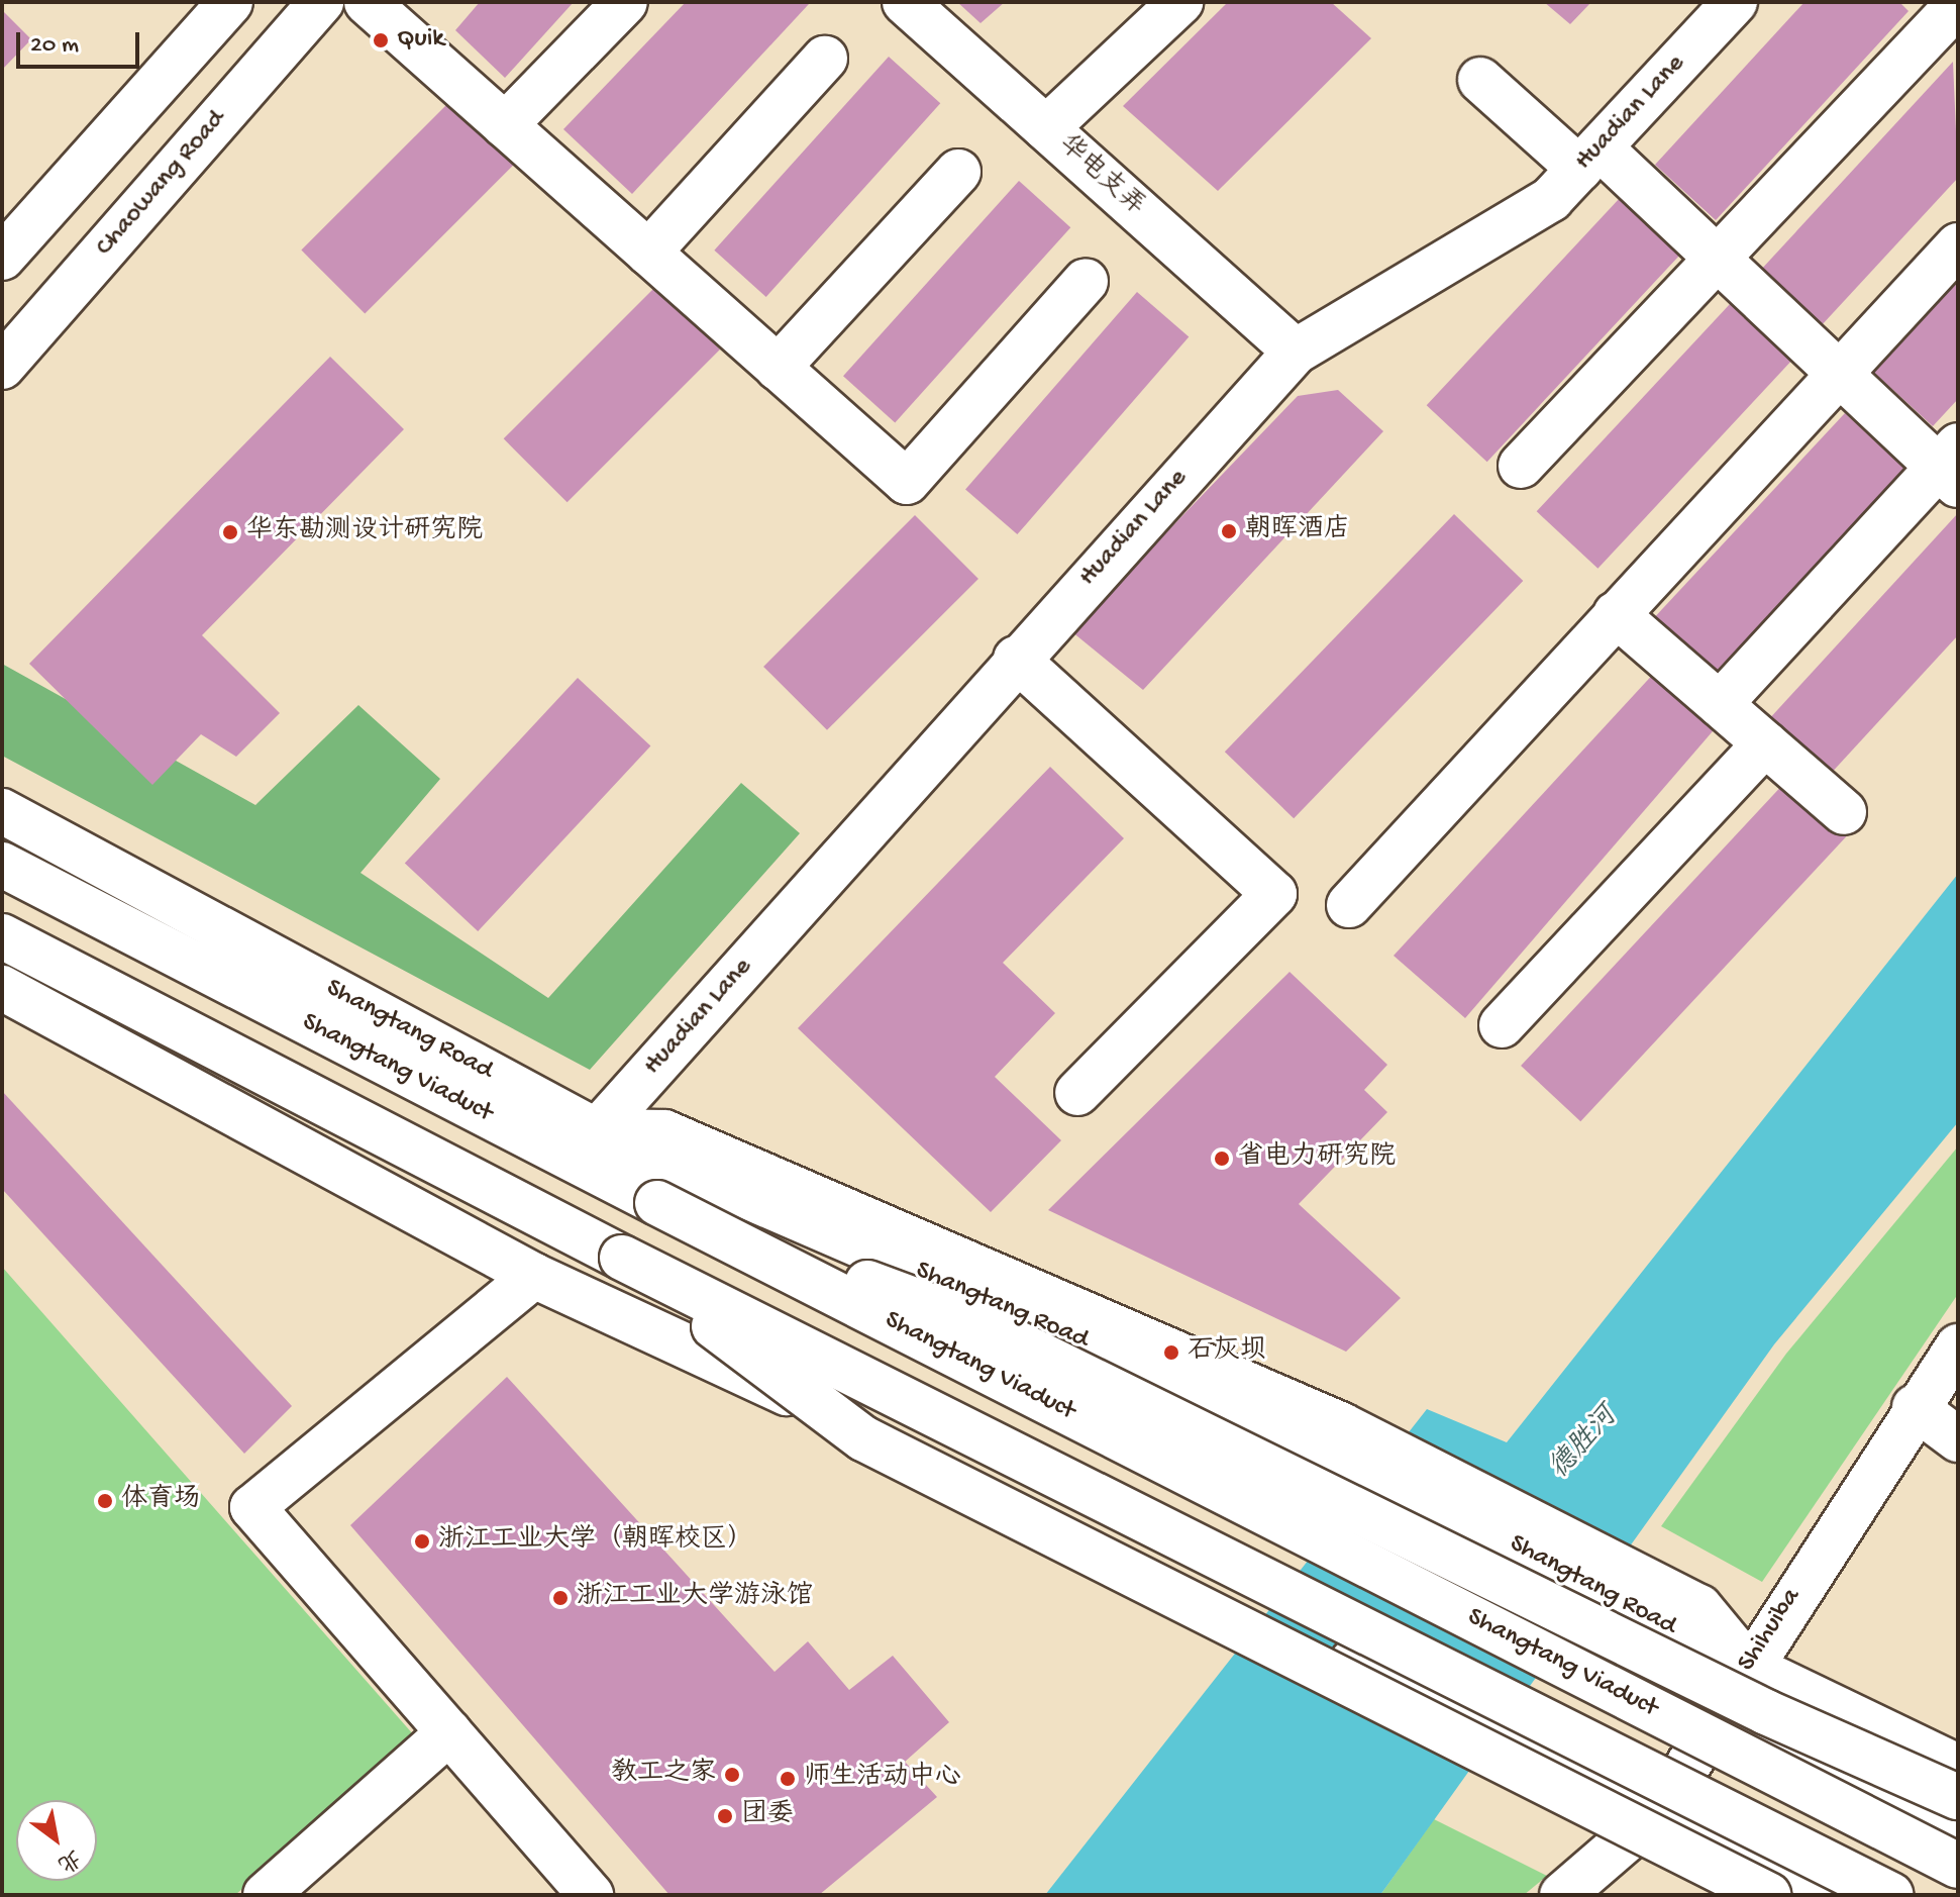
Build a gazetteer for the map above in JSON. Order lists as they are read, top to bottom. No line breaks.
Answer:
{"streets":{"main road":["Huadian Lane","华电支弄","Chaowang Road","Shangtang Road","Shangtang Viaduct","Shihuiba"]},"crossings":[["Huadian Lane","华电支弄"],["Huadian Lane","Shangtang Road"],["Shangtang Road","Shihuiba"]],"water":["德胜河"],"places":["Quik","朝晖酒店","华东勘测设计研究院","省电力研究院","石灰坝","体育场","浙江工业大学（朝晖校区）","浙江工业大学游泳馆","教工之家","师生活动中心","团委"],"scale_bar":"20 m","north":"bottom right"}
